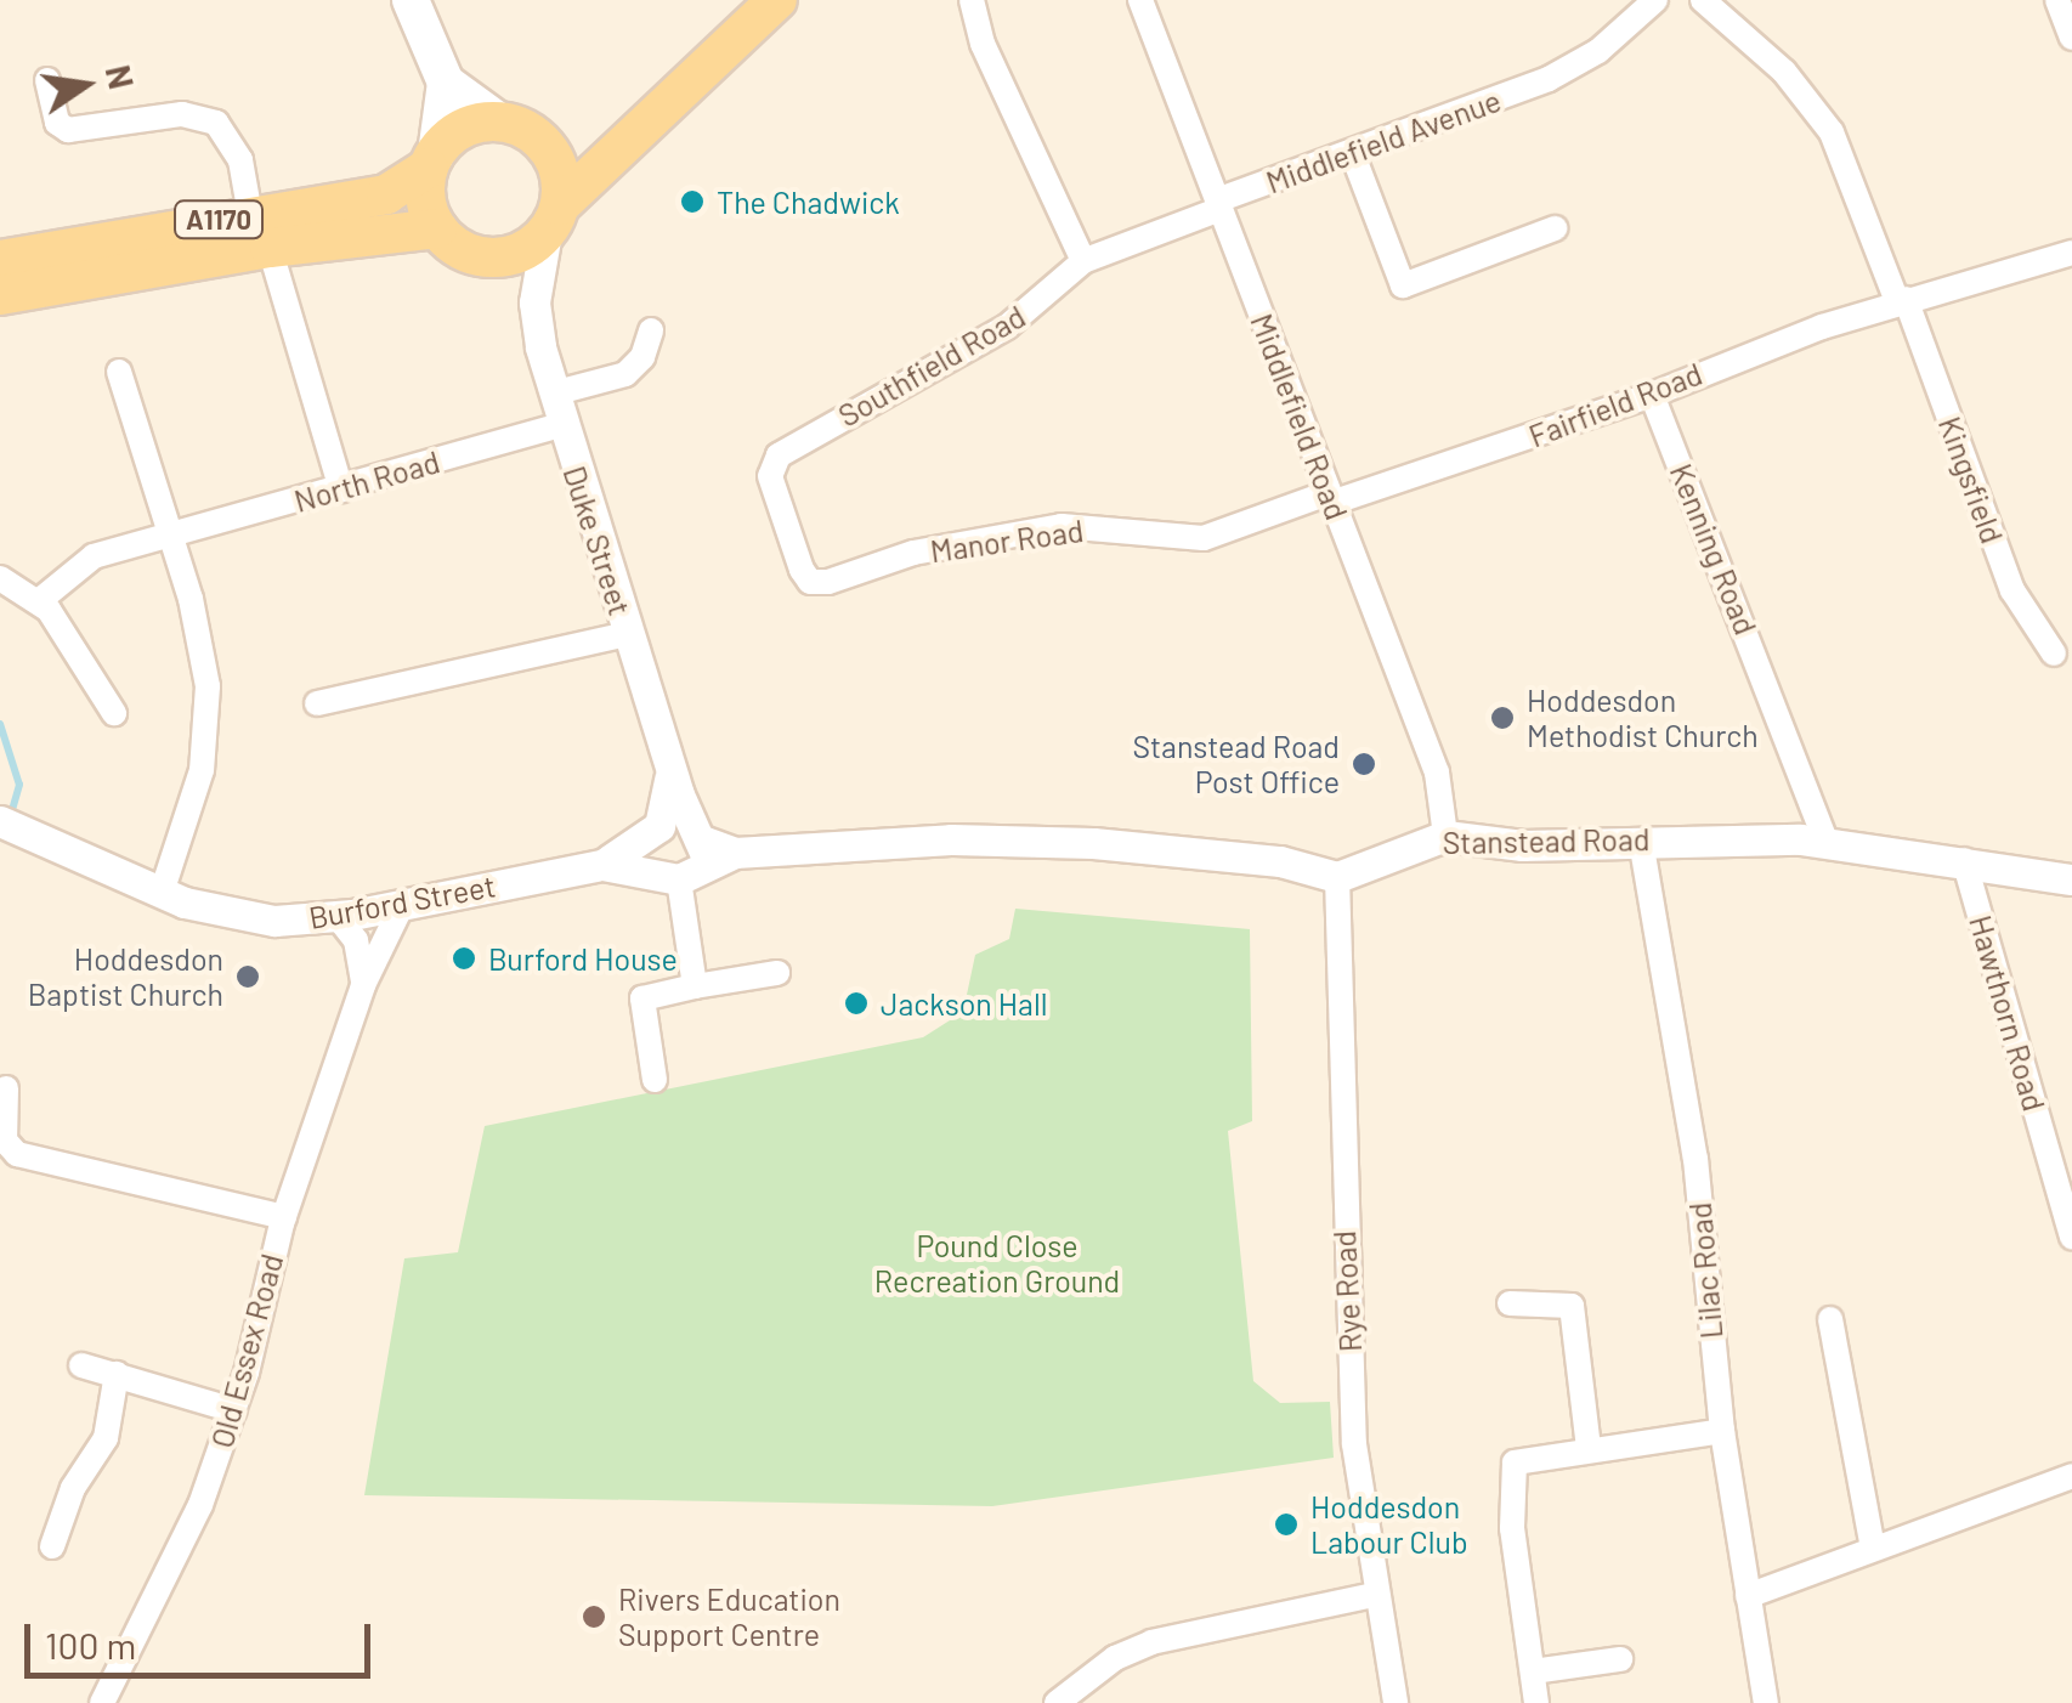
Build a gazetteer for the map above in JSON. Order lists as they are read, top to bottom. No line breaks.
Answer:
{"streets":{"main road":["A1170"],"street":["Middlefield Avenue","Southfield Road","Fairfield Road","Middlefield Road","Kingsfield","North Road","Duke Street","Manor Road","Kenning Road","Stanstead Road","Burford Street","Hawthorn Road","Lilac Road","Rye Road","Old Essex Road"]},"crossings":[["Middlefield Avenue","Southfield Road"],["Middlefield Avenue","Middlefield Road"],["A1170","Duke Street"],["Southfield Road","Middlefield Road"],["Southfield Road","Manor Road"],["Fairfield Road","Middlefield Road"],["Fairfield Road","Kingsfield"],["Fairfield Road","Manor Road"],["Fairfield Road","Kenning Road"],["Middlefield Road","Manor Road"],["Middlefield Road","Stanstead Road"],["North Road","Duke Street"],["Duke Street","Burford Street"],["Kenning Road","Stanstead Road"],["Stanstead Road","Hawthorn Road"],["Stanstead Road","Lilac Road"],["Stanstead Road","Rye Road"],["Burford Street","Old Essex Road"]],"parks":["Pound Close Recreation Ground"],"places":["The Chadwick","Hoddesdon Methodist Church","Stanstead Road Post Office","Burford House","Hoddesdon Baptist Church","Jackson Hall","Hoddesdon Labour Club","Rivers Education Support Centre"],"scale_bar":"100 m","north":"right"}
